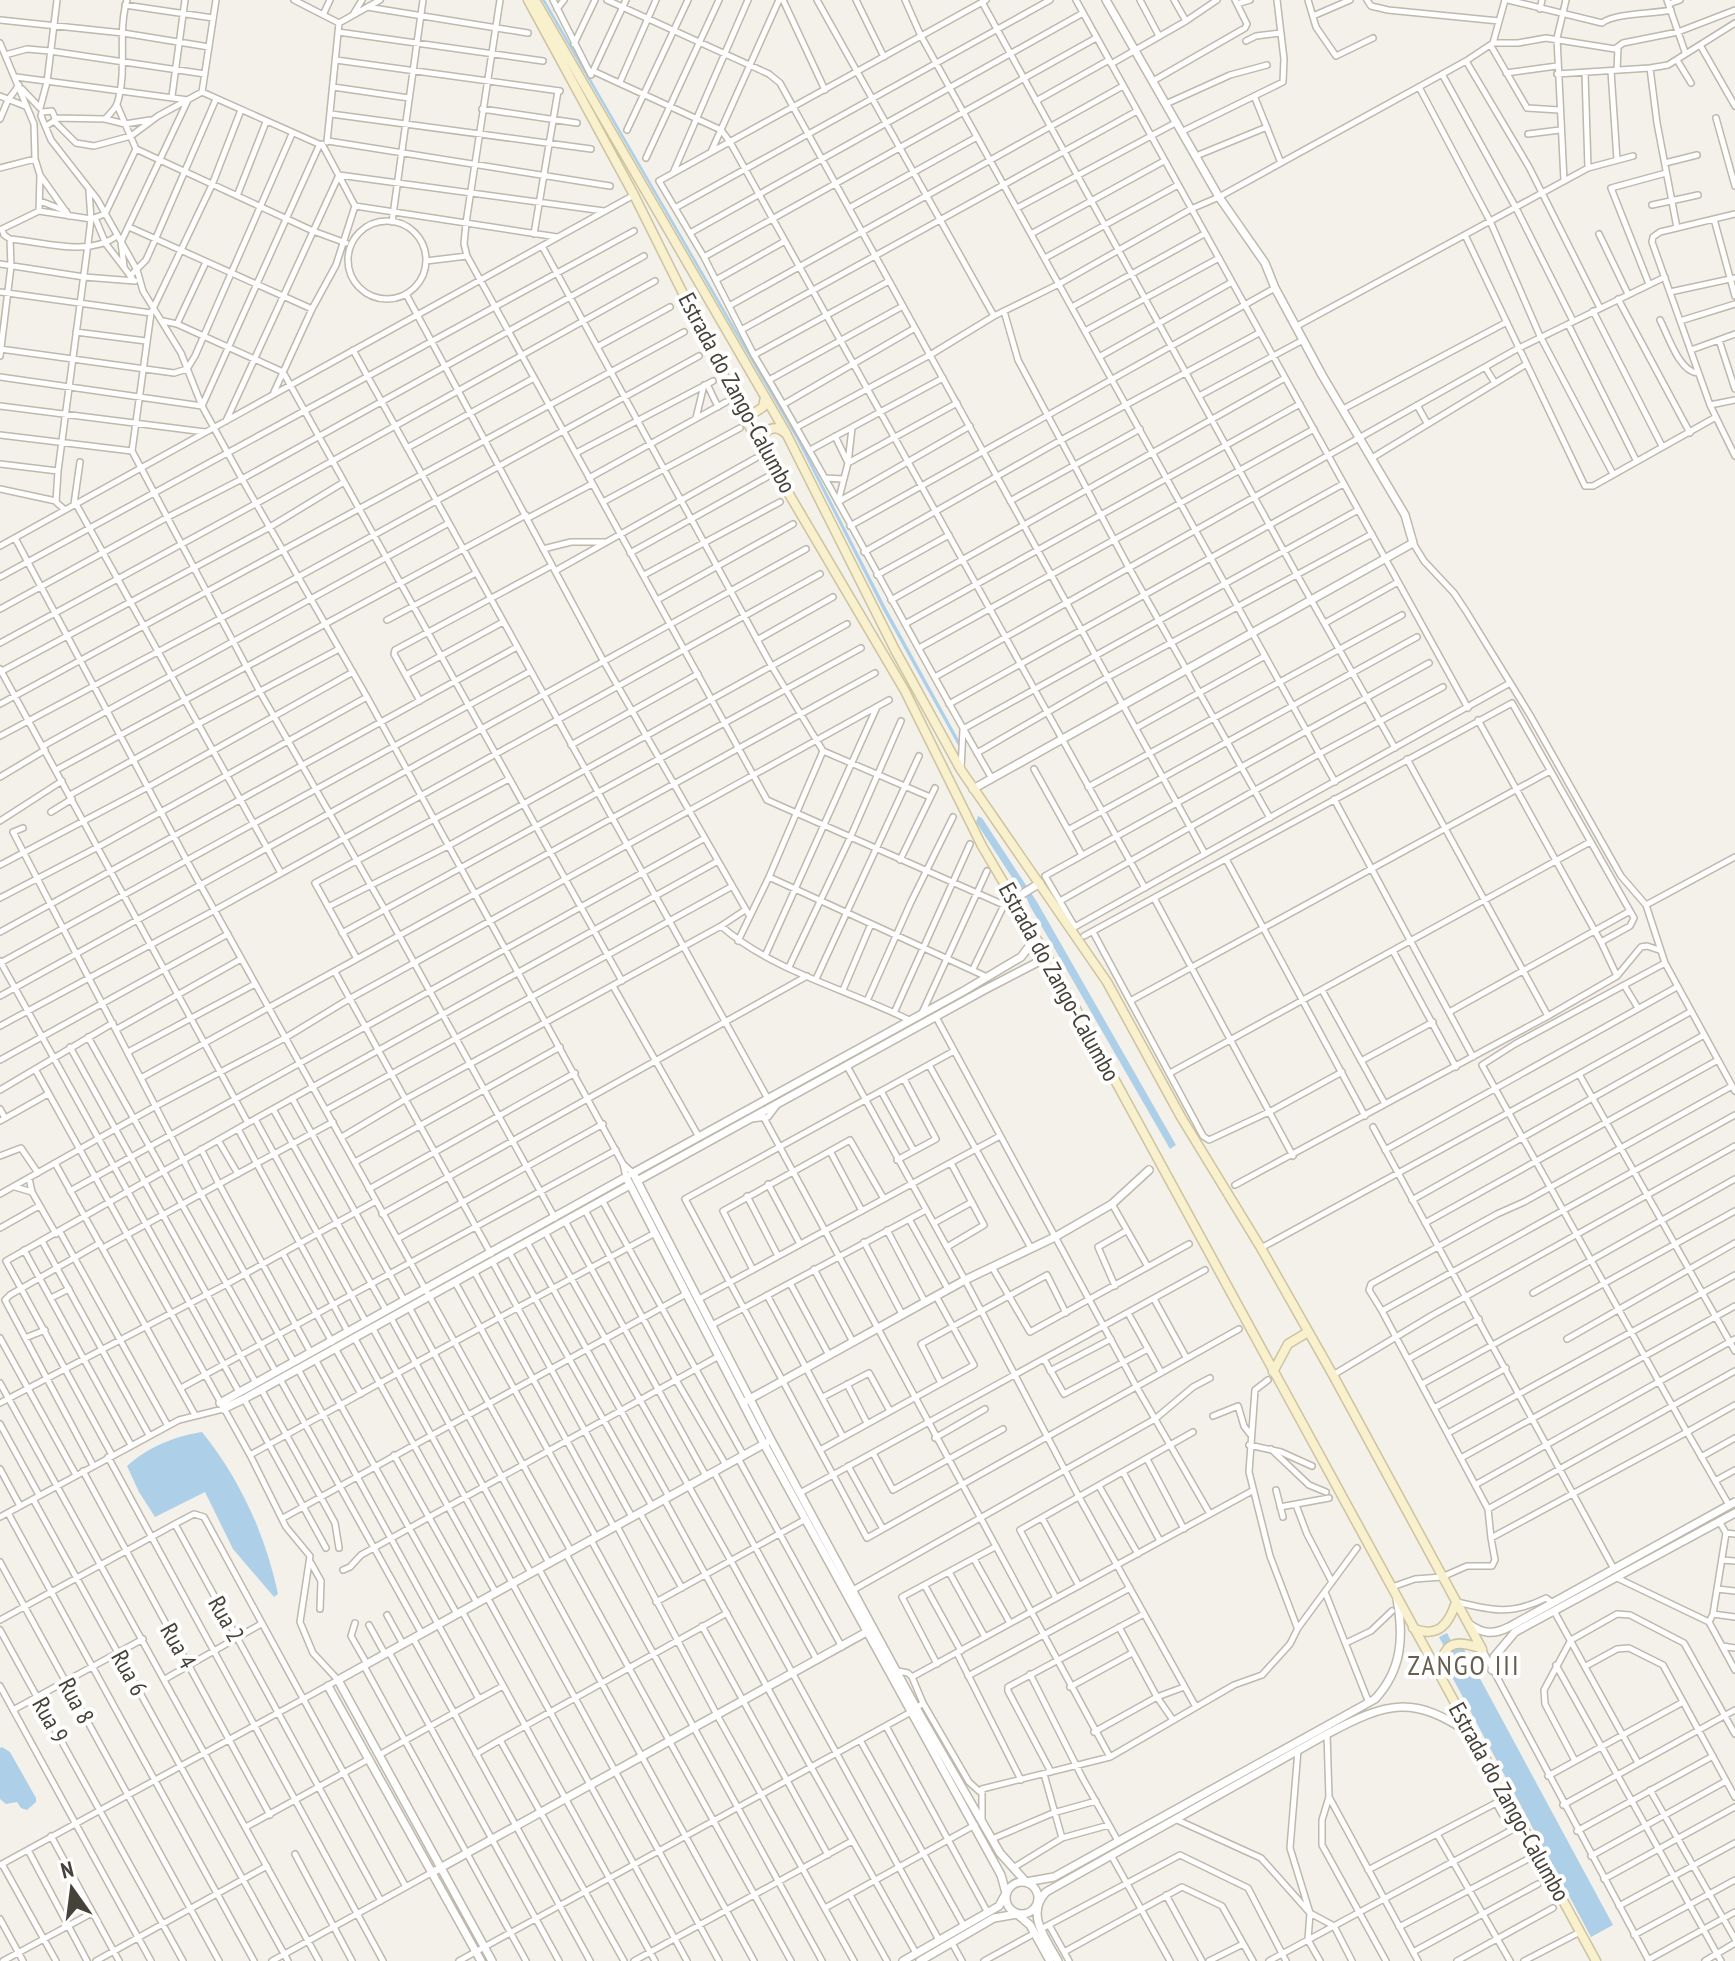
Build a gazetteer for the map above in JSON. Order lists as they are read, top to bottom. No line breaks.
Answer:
{"streets":{"main road":["Estrada do Zango-Calumbo"],"street":["Rua 2","Rua 4","Rua 6","Rua 8","Rua 9"]},"districts":["ZANGO III"],"north":"top"}
